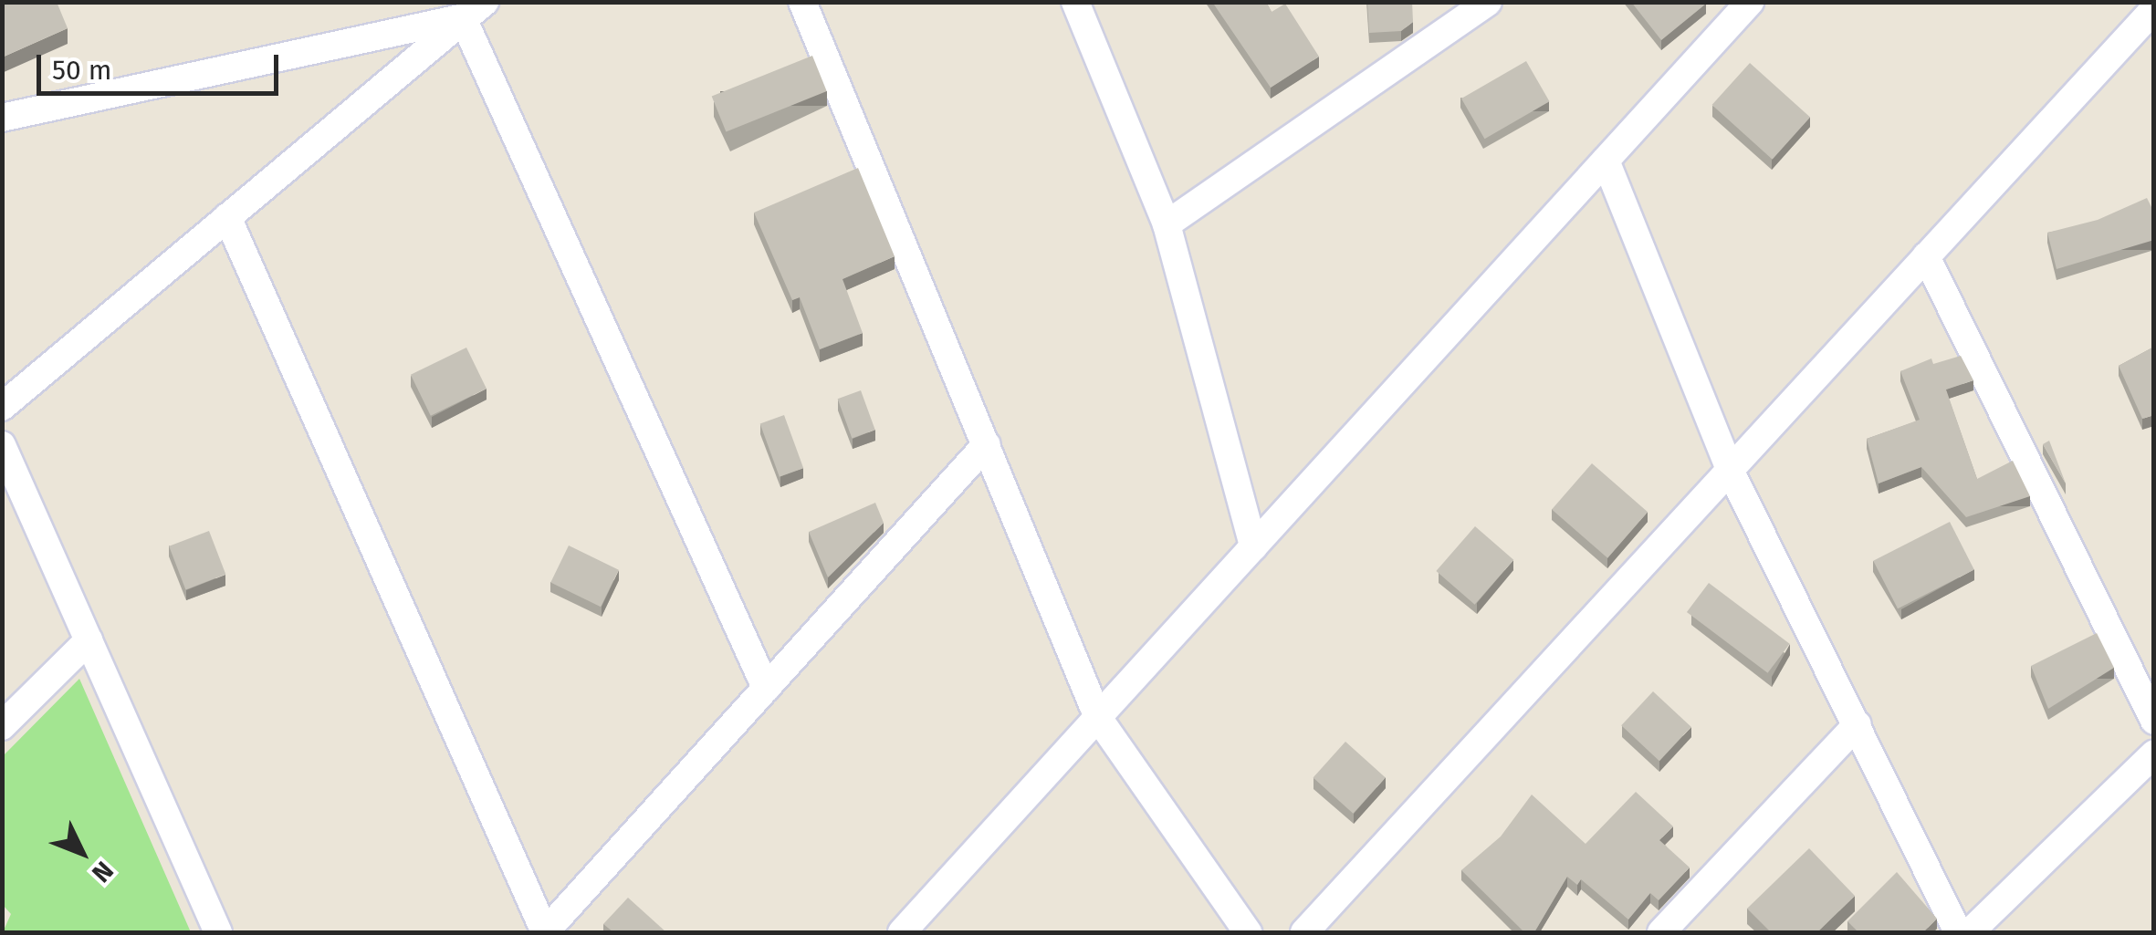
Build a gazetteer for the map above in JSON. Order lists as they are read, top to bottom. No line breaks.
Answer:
{"scale_bar":"50 m","north":"bottom right"}
